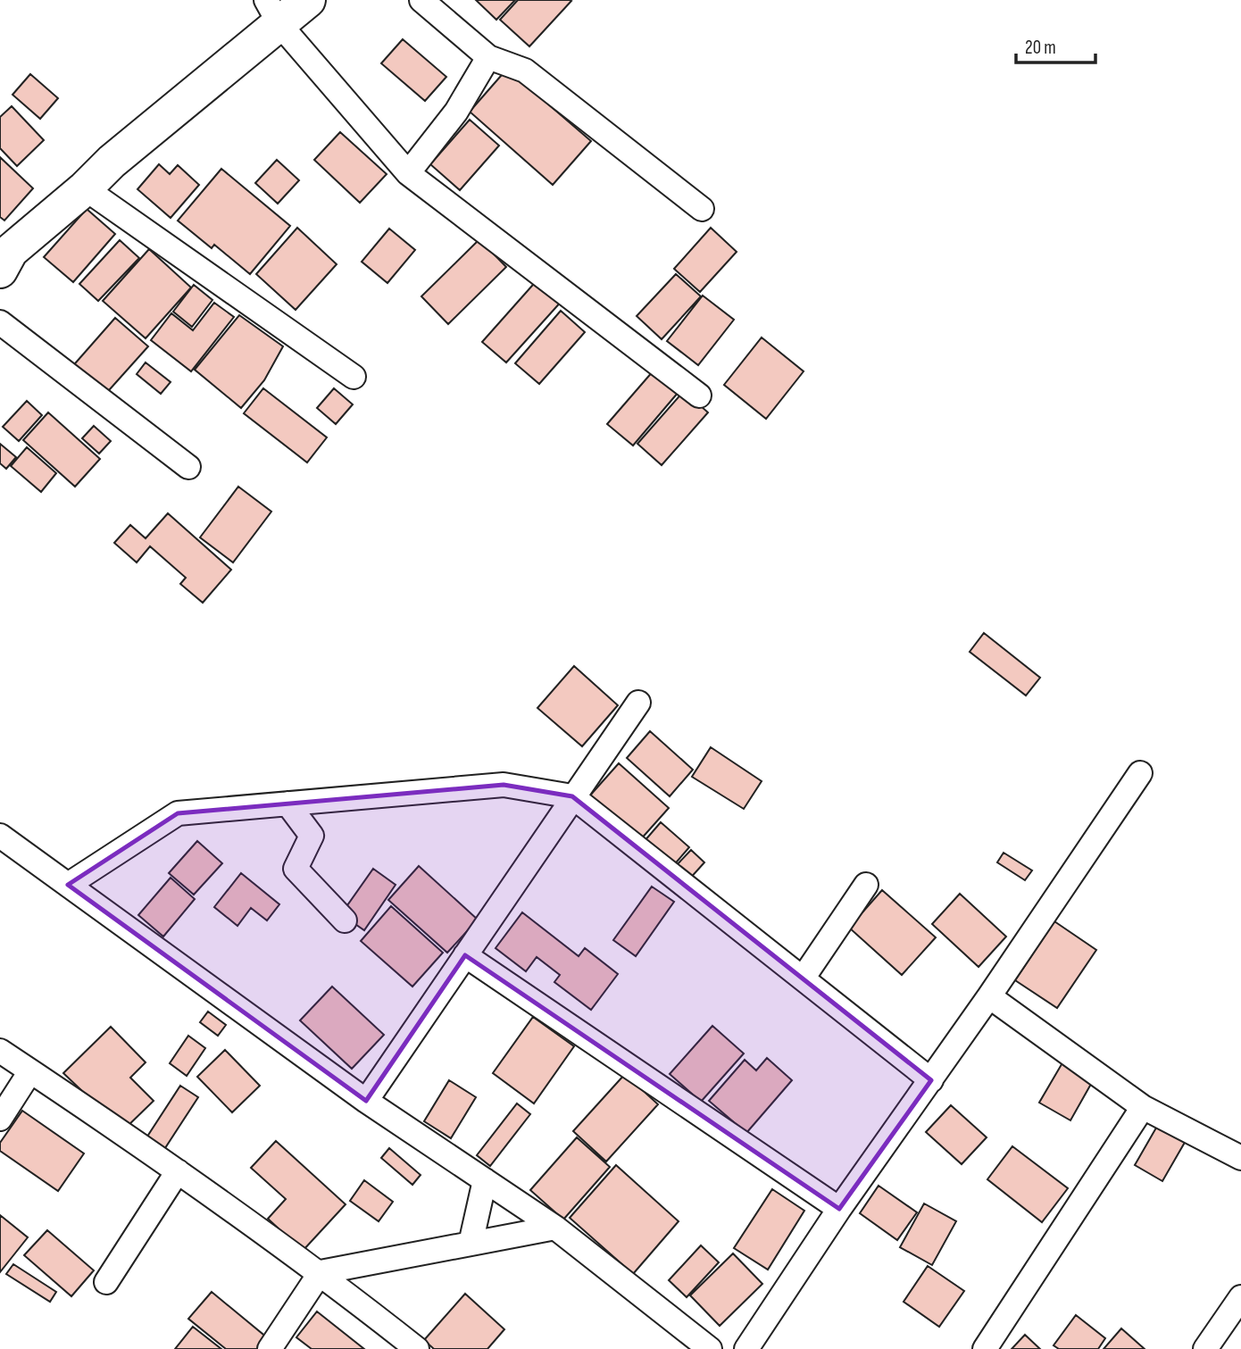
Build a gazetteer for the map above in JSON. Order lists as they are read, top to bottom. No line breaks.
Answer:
{"scale_bar":"20 m"}
